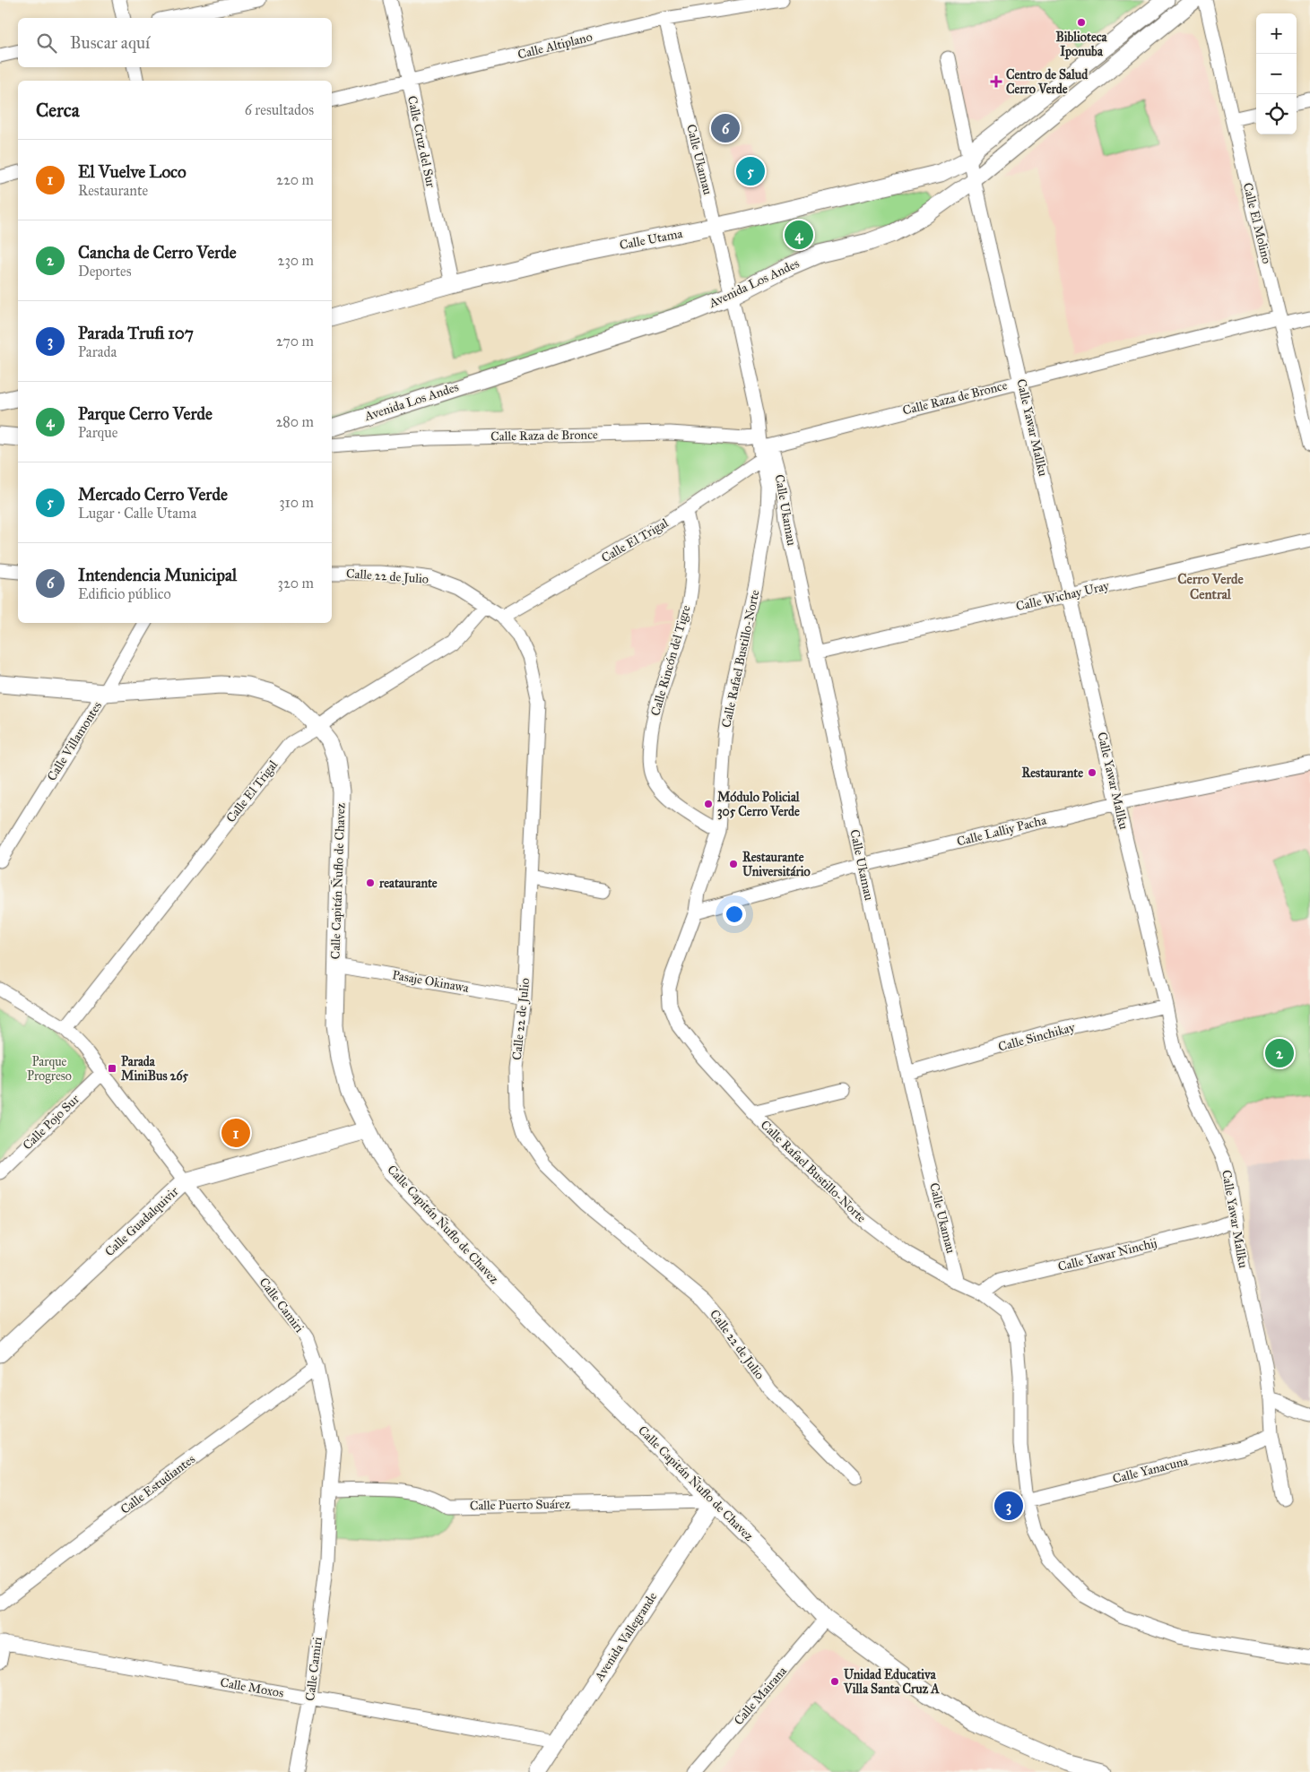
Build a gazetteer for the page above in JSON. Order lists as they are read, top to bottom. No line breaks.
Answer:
{"streets":{"street":["Calle Altiplano","Calle Cruz del Sur","Calle Ukamau","Calle El Molino","Calle Utama","Avenida Los Andes","Calle Raza de Bronce","Calle Yawar Mallku","Calle El Trigal","Calle 22 de Julio","Calle Wichay Uray","Calle Rafael Bustillo-Norte","Calle Rincón del Tigre","Calle Villamontes","Calle Lalliy Pacha","Calle Capitán Ñuflo de Chavez","Pasaje Okinawa","Calle Sinchikay","Calle Pojo Sur","Calle Guadalquivir","Calle Yawar Ninchij","Calle Camiri","Calle Yanacuna","Calle Estudiantes","Calle Puerto Suárez","Avenida Vallegrande","Calle Moxos","Calle Mairana"]},"crossings":[["Calle Altiplano","Calle Cruz del Sur"],["Calle Altiplano","Calle Ukamau"],["Calle Cruz del Sur","Calle Utama"],["Calle Ukamau","Calle Utama"],["Calle Ukamau","Avenida Los Andes"],["Calle Ukamau","Calle Raza de Bronce"],["Calle Ukamau","Calle El Trigal"],["Calle Ukamau","Calle Wichay Uray"],["Calle Ukamau","Calle Rafael Bustillo-Norte"],["Calle Ukamau","Calle Lalliy Pacha"],["Calle Ukamau","Calle Sinchikay"],["Calle El Molino","Calle Raza de Bronce"],["Calle Utama","Calle Yawar Mallku"],["Avenida Los Andes","Calle Yawar Mallku"],["Calle Raza de Bronce","Calle Yawar Mallku"],["Calle Raza de Bronce","Calle El Trigal"],["Calle Raza de Bronce","Calle Rafael Bustillo-Norte"],["Calle Yawar Mallku","Calle Wichay Uray"],["Calle Yawar Mallku","Calle Lalliy Pacha"],["Calle Yawar Mallku","Calle Sinchikay"],["Calle Yawar Mallku","Calle Yawar Ninchij"],["Calle Yawar Mallku","Calle Yanacuna"],["Calle El Trigal","Calle 22 de Julio"],["Calle El Trigal","Calle Rafael Bustillo-Norte"],["Calle El Trigal","Calle Rincón del Tigre"],["Calle El Trigal","Calle Capitán Ñuflo de Chavez"],["Calle El Trigal","Calle Camiri"],["Calle 22 de Julio","Pasaje Okinawa"],["Calle Rafael Bustillo-Norte","Calle Rincón del Tigre"],["Calle Rafael Bustillo-Norte","Calle Lalliy Pacha"],["Calle Rafael Bustillo-Norte","Calle Yawar Ninchij"],["Calle Rafael Bustillo-Norte","Calle Yanacuna"],["Calle Villamontes","Calle Capitán Ñuflo de Chavez"],["Calle Capitán Ñuflo de Chavez","Pasaje Okinawa"],["Calle Capitán Ñuflo de Chavez","Calle Guadalquivir"],["Calle Capitán Ñuflo de Chavez","Calle Puerto Suárez"],["Calle Capitán Ñuflo de Chavez","Avenida Vallegrande"],["Calle Capitán Ñuflo de Chavez","Calle Mairana"],["Calle Pojo Sur","Calle Camiri"],["Calle Guadalquivir","Calle Camiri"],["Calle Camiri","Calle Estudiantes"],["Calle Camiri","Calle Puerto Suárez"],["Calle Camiri","Calle Moxos"],["Calle Puerto Suárez","Avenida Vallegrande"],["Avenida Vallegrande","Calle Moxos"]],"districts":["Cerro Verde Central"],"parks":["Parque Progreso"],"places":{"other":["Biblioteca Iponuba","Restaurante","Módulo Policial 305 Cerro Verde","Restaurante Universitário","reataurante","Unidad Educativa Villa Santa Cruz A"],"health":["Centro de Salud Cerro Verde"],"transit":["Parada MiniBus 265"]},"page":{"map_buttons":["+","−"],"search":"Buscar aquí","heading":["Cerca","6 resultados"],"pins":["6","5","4","2","1","3"],"list":[{"mark":"1","name":"El Vuelve Loco","note":"Restaurante","value":"220 m"},{"mark":"2","name":"Cancha de Cerro Verde","note":"Deportes","value":"230 m"},{"mark":"3","name":"Parada Trufi 107","note":"Parada","value":"270 m"},{"mark":"4","name":"Parque Cerro Verde","note":"Parque","value":"280 m"},{"mark":"5","name":"Mercado Cerro Verde","note":"Lugar · Calle Utama","value":"310 m"},{"mark":"6","name":"Intendencia Municipal","note":"Edificio público","value":"320 m"}]}}
